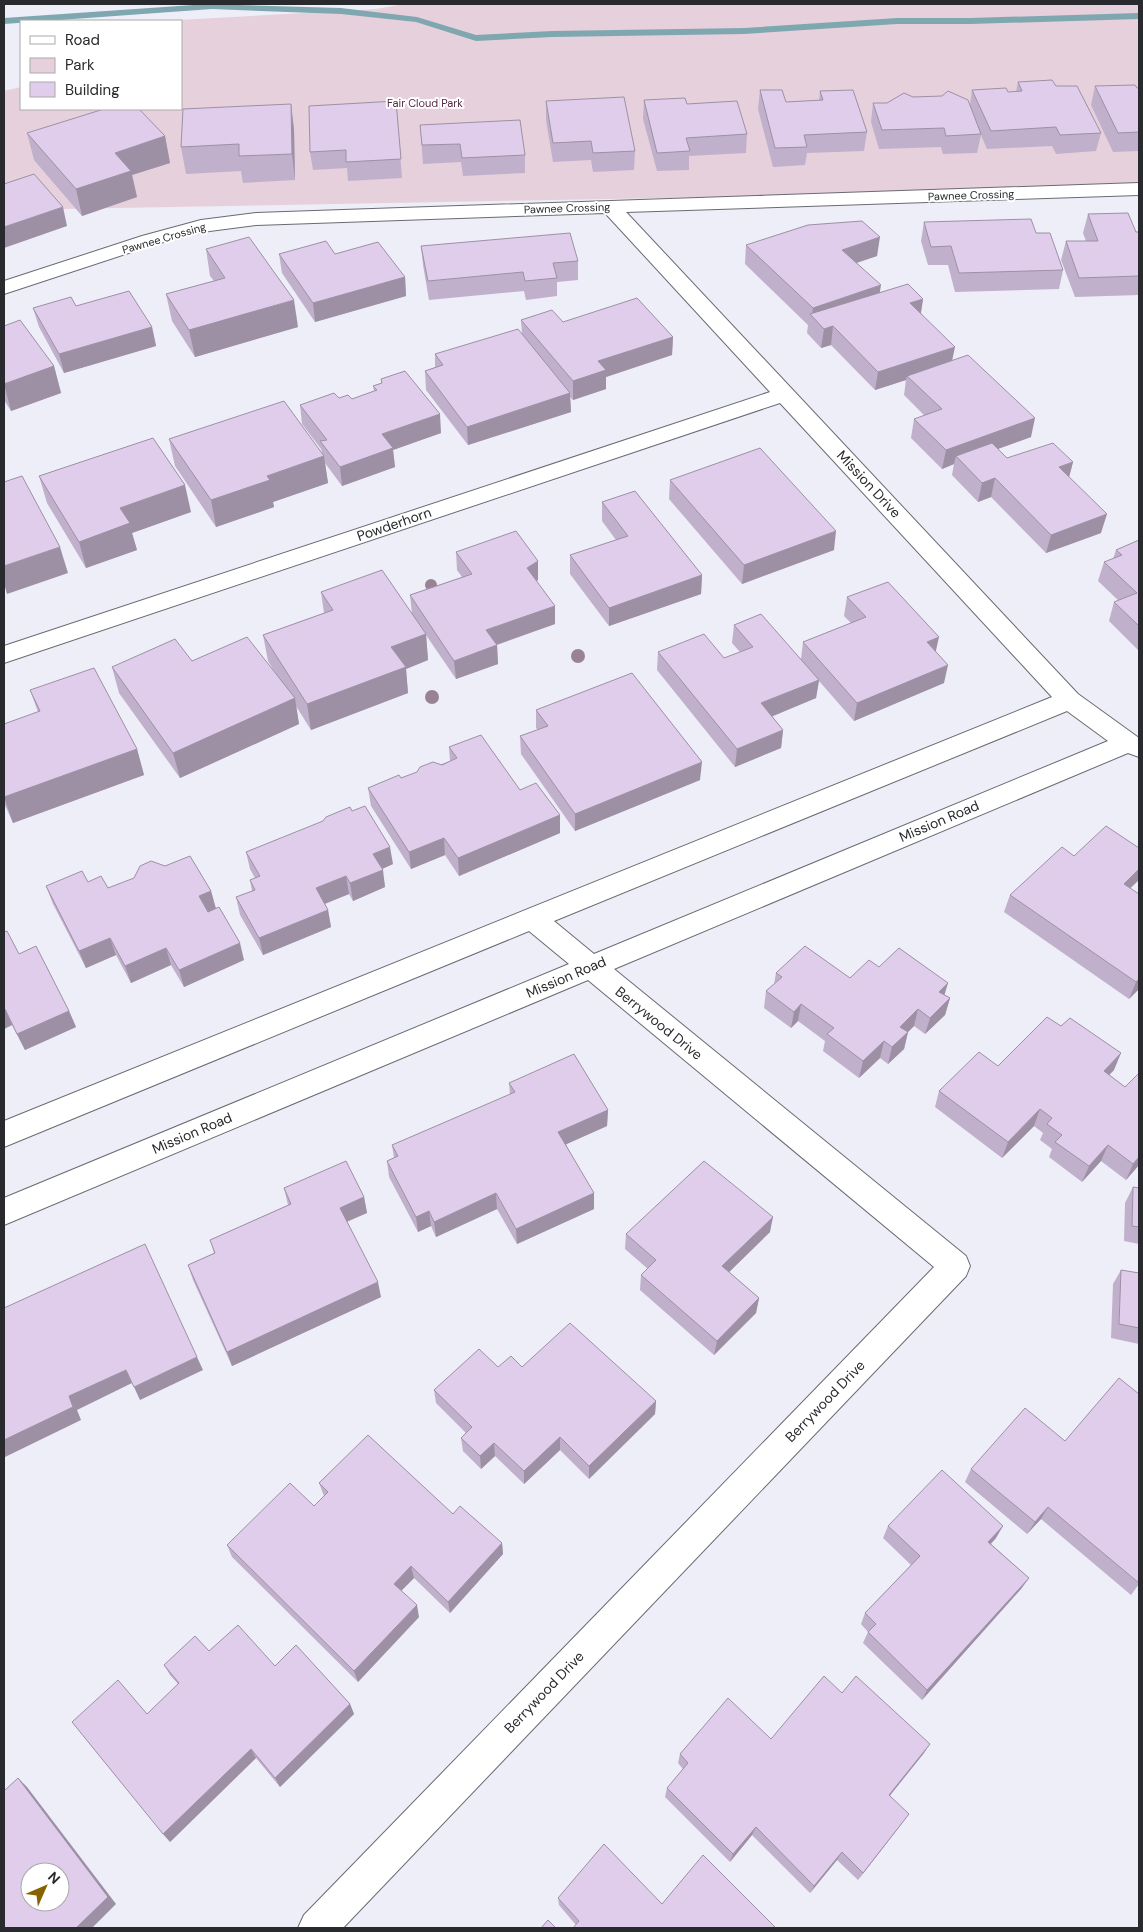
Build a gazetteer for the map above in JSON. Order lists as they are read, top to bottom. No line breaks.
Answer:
{"streets":{"street":["Pawnee Crossing","Mission Drive","Powderhorn","Mission Road","Berrywood Drive"]},"crossings":[["Pawnee Crossing","Mission Drive"],["Mission Drive","Powderhorn"],["Mission Drive","Mission Road"],["Mission Road","Berrywood Drive"]],"parks":["Fair Cloud Park"],"legend":["Road","Park","Building"],"north":"top right"}
